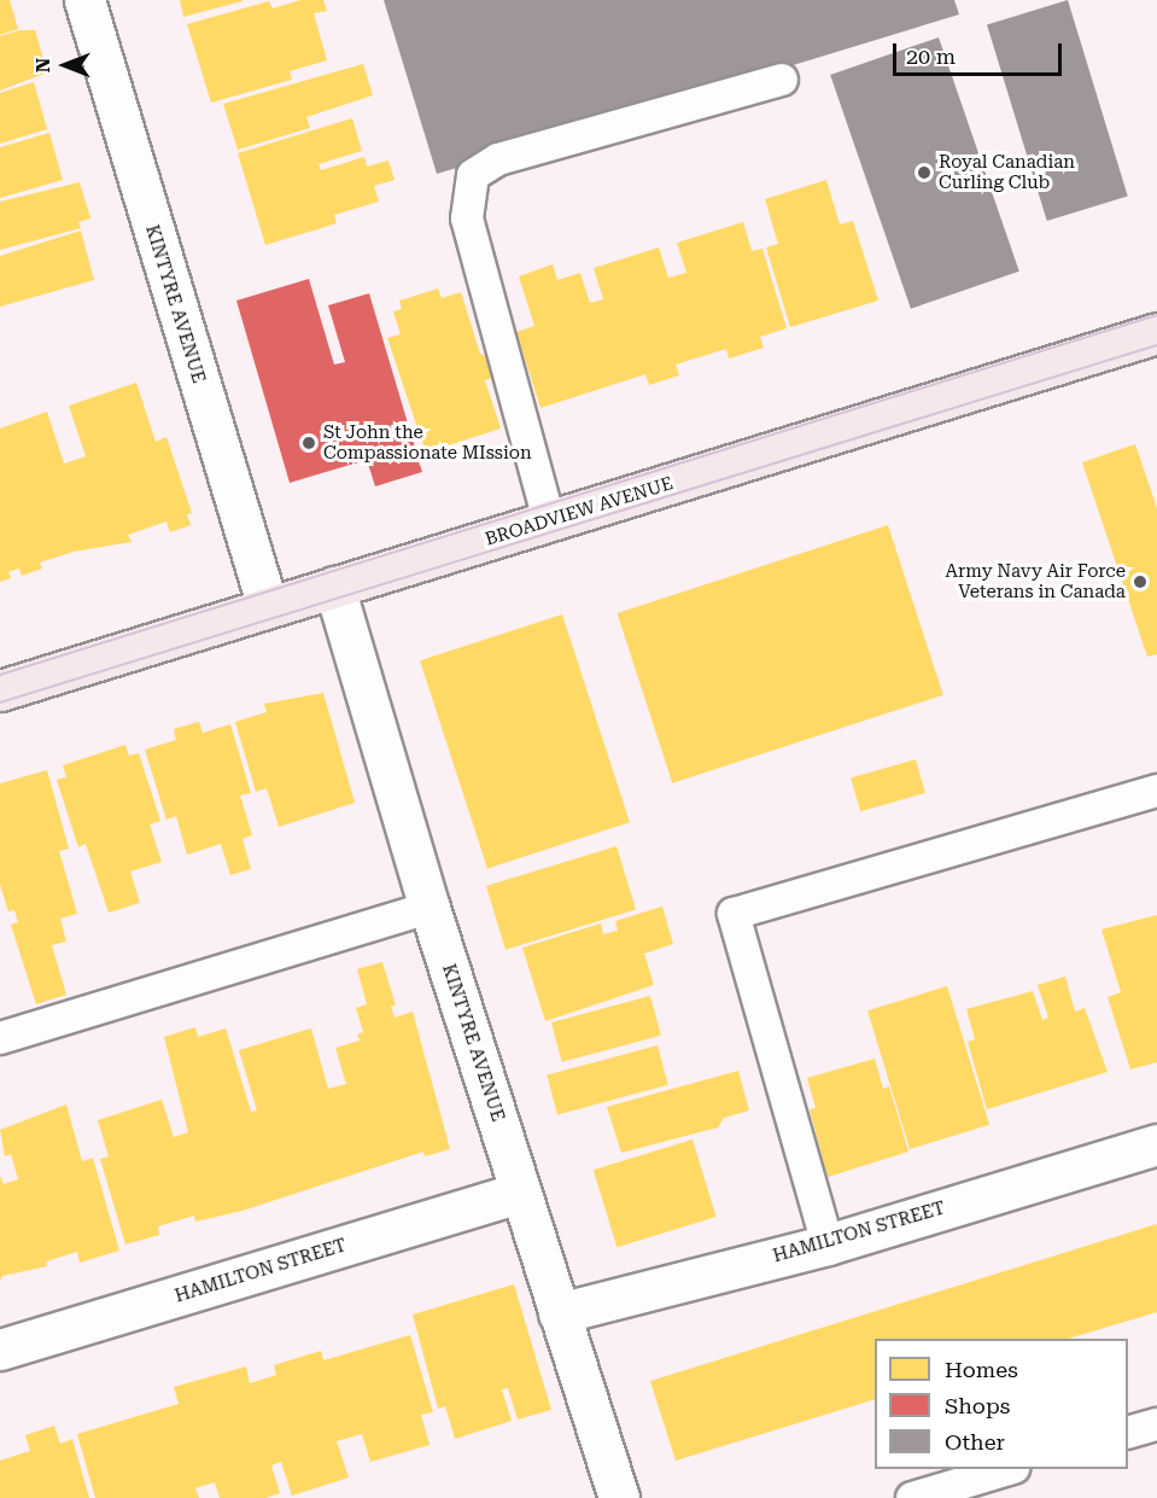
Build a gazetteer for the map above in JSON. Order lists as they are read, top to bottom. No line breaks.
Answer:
{"streets":{"main road":["BROADVIEW AVENUE"],"street":["KINTYRE AVENUE","HAMILTON STREET"]},"crossings":[["KINTYRE AVENUE","BROADVIEW AVENUE"],["KINTYRE AVENUE","HAMILTON STREET"]],"places":["Royal Canadian Curling Club","St John the Compassionate MIssion","Army Navy Air Force Veterans in Canada"],"legend":["Homes","Shops","Other"],"scale_bar":"20 m","north":"left"}
